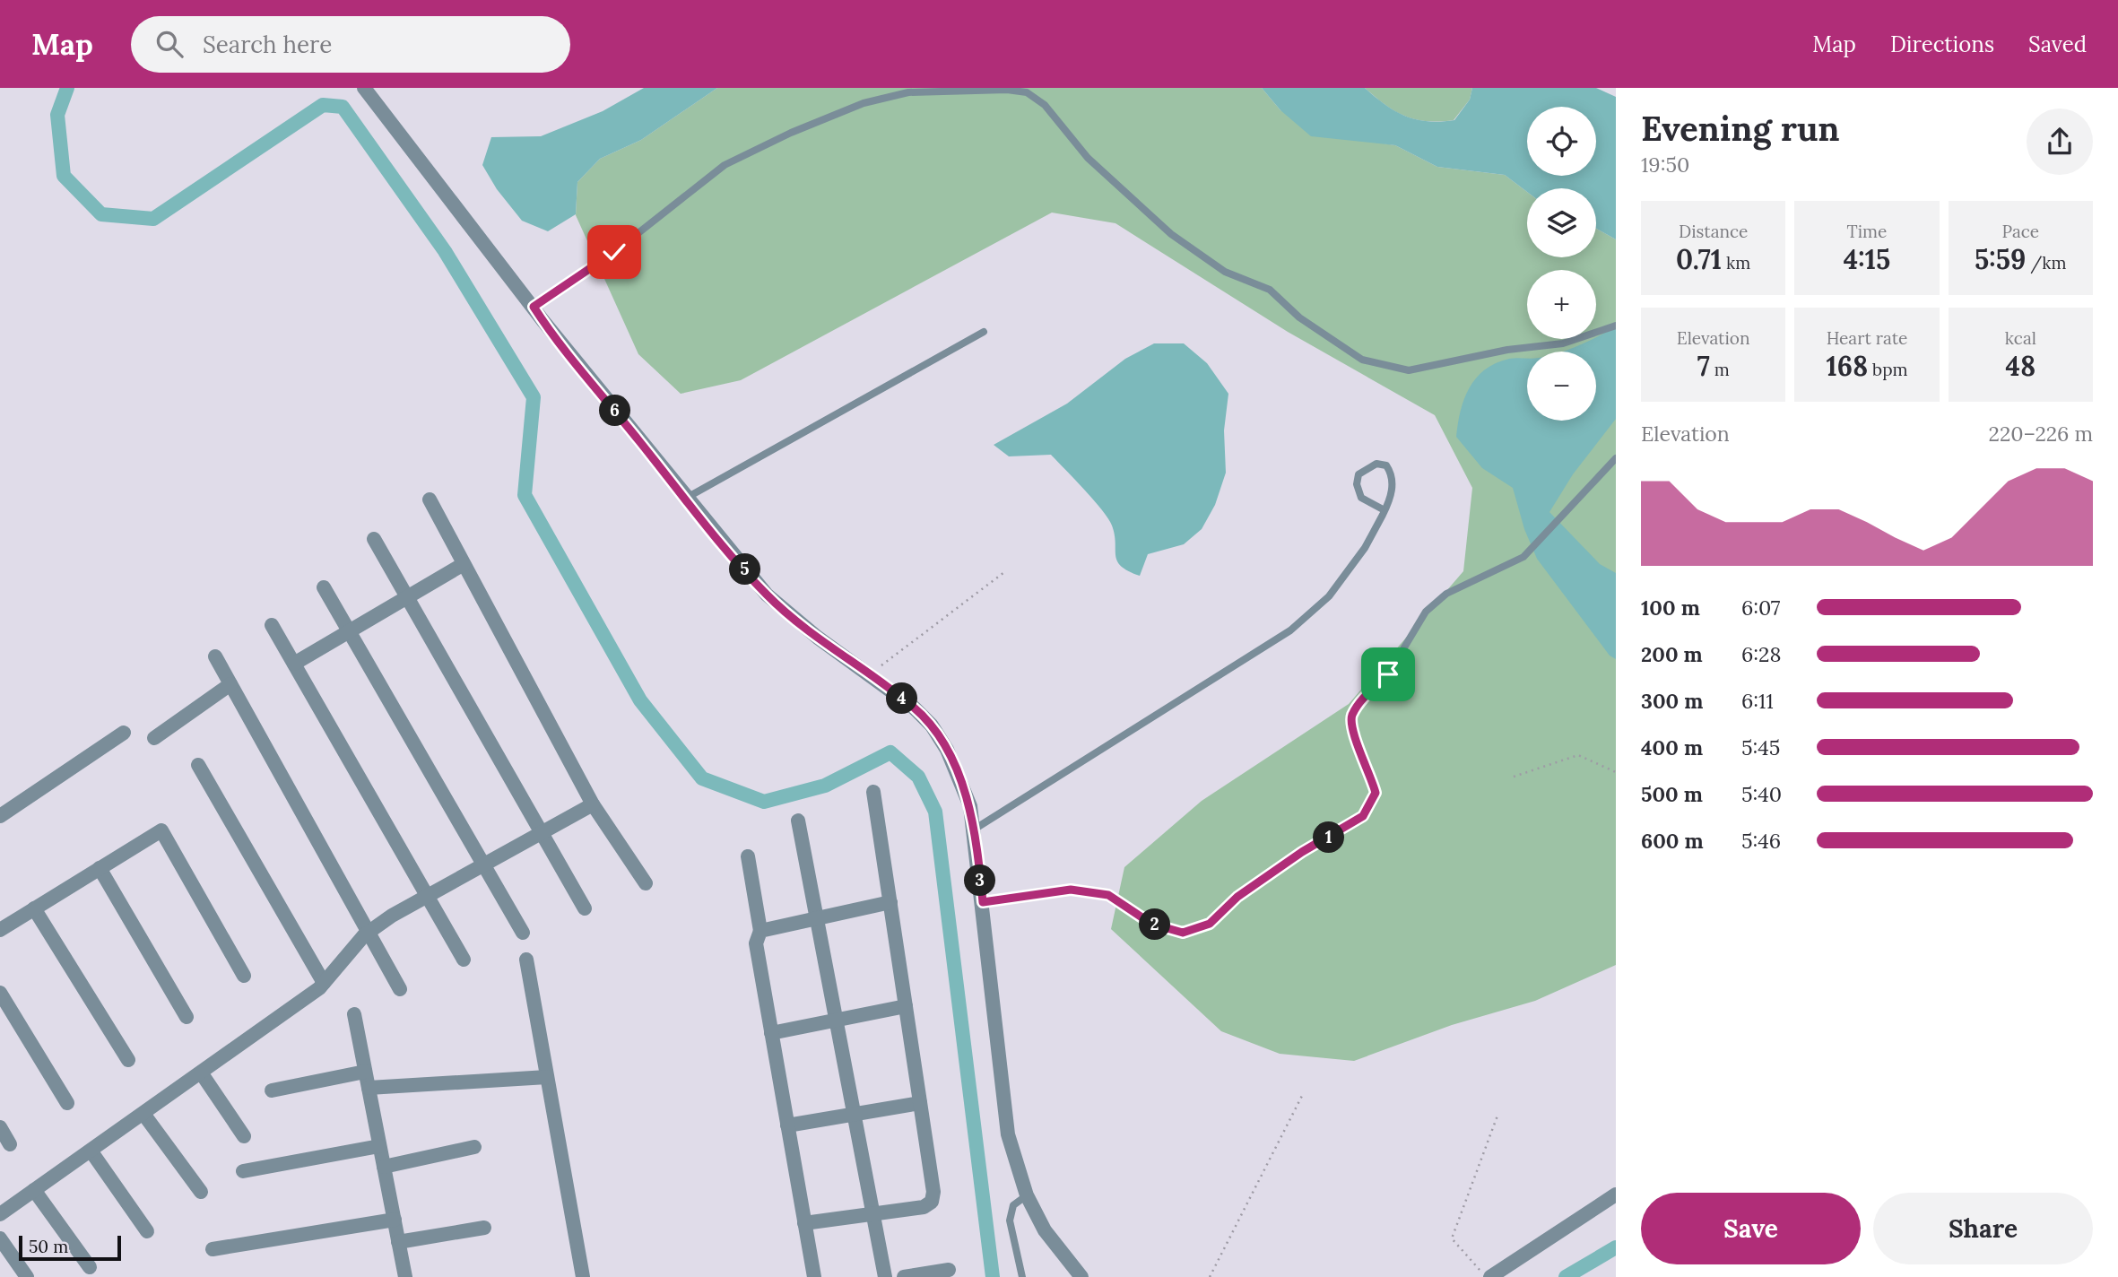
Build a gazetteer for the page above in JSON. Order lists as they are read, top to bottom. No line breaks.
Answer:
{"scale_bar":"50 m","page":{"header":"Map","search":"Search here","nav":["Map","Directions","Saved"],"heading":["Evening run","19:50"],"map_buttons":["+","−"],"stats":[["Distance","0.71 km"],["Time","4:15"],["Pace","5:59 /km"],["Elevation","7 m"],["Heart rate","168 bpm"],["kcal","48"]],"pins":["6","5","4","1","3","2"],"chart":["Elevation","220–226 m"],"list":[{"name":"100 m","note":"6:07"},{"name":"200 m","note":"6:28"},{"name":"300 m","note":"6:11"},{"name":"400 m","note":"5:45"},{"name":"500 m","note":"5:40"},{"name":"600 m","note":"5:46"}],"buttons":["Save","Share"],"scale":"50 m"}}
